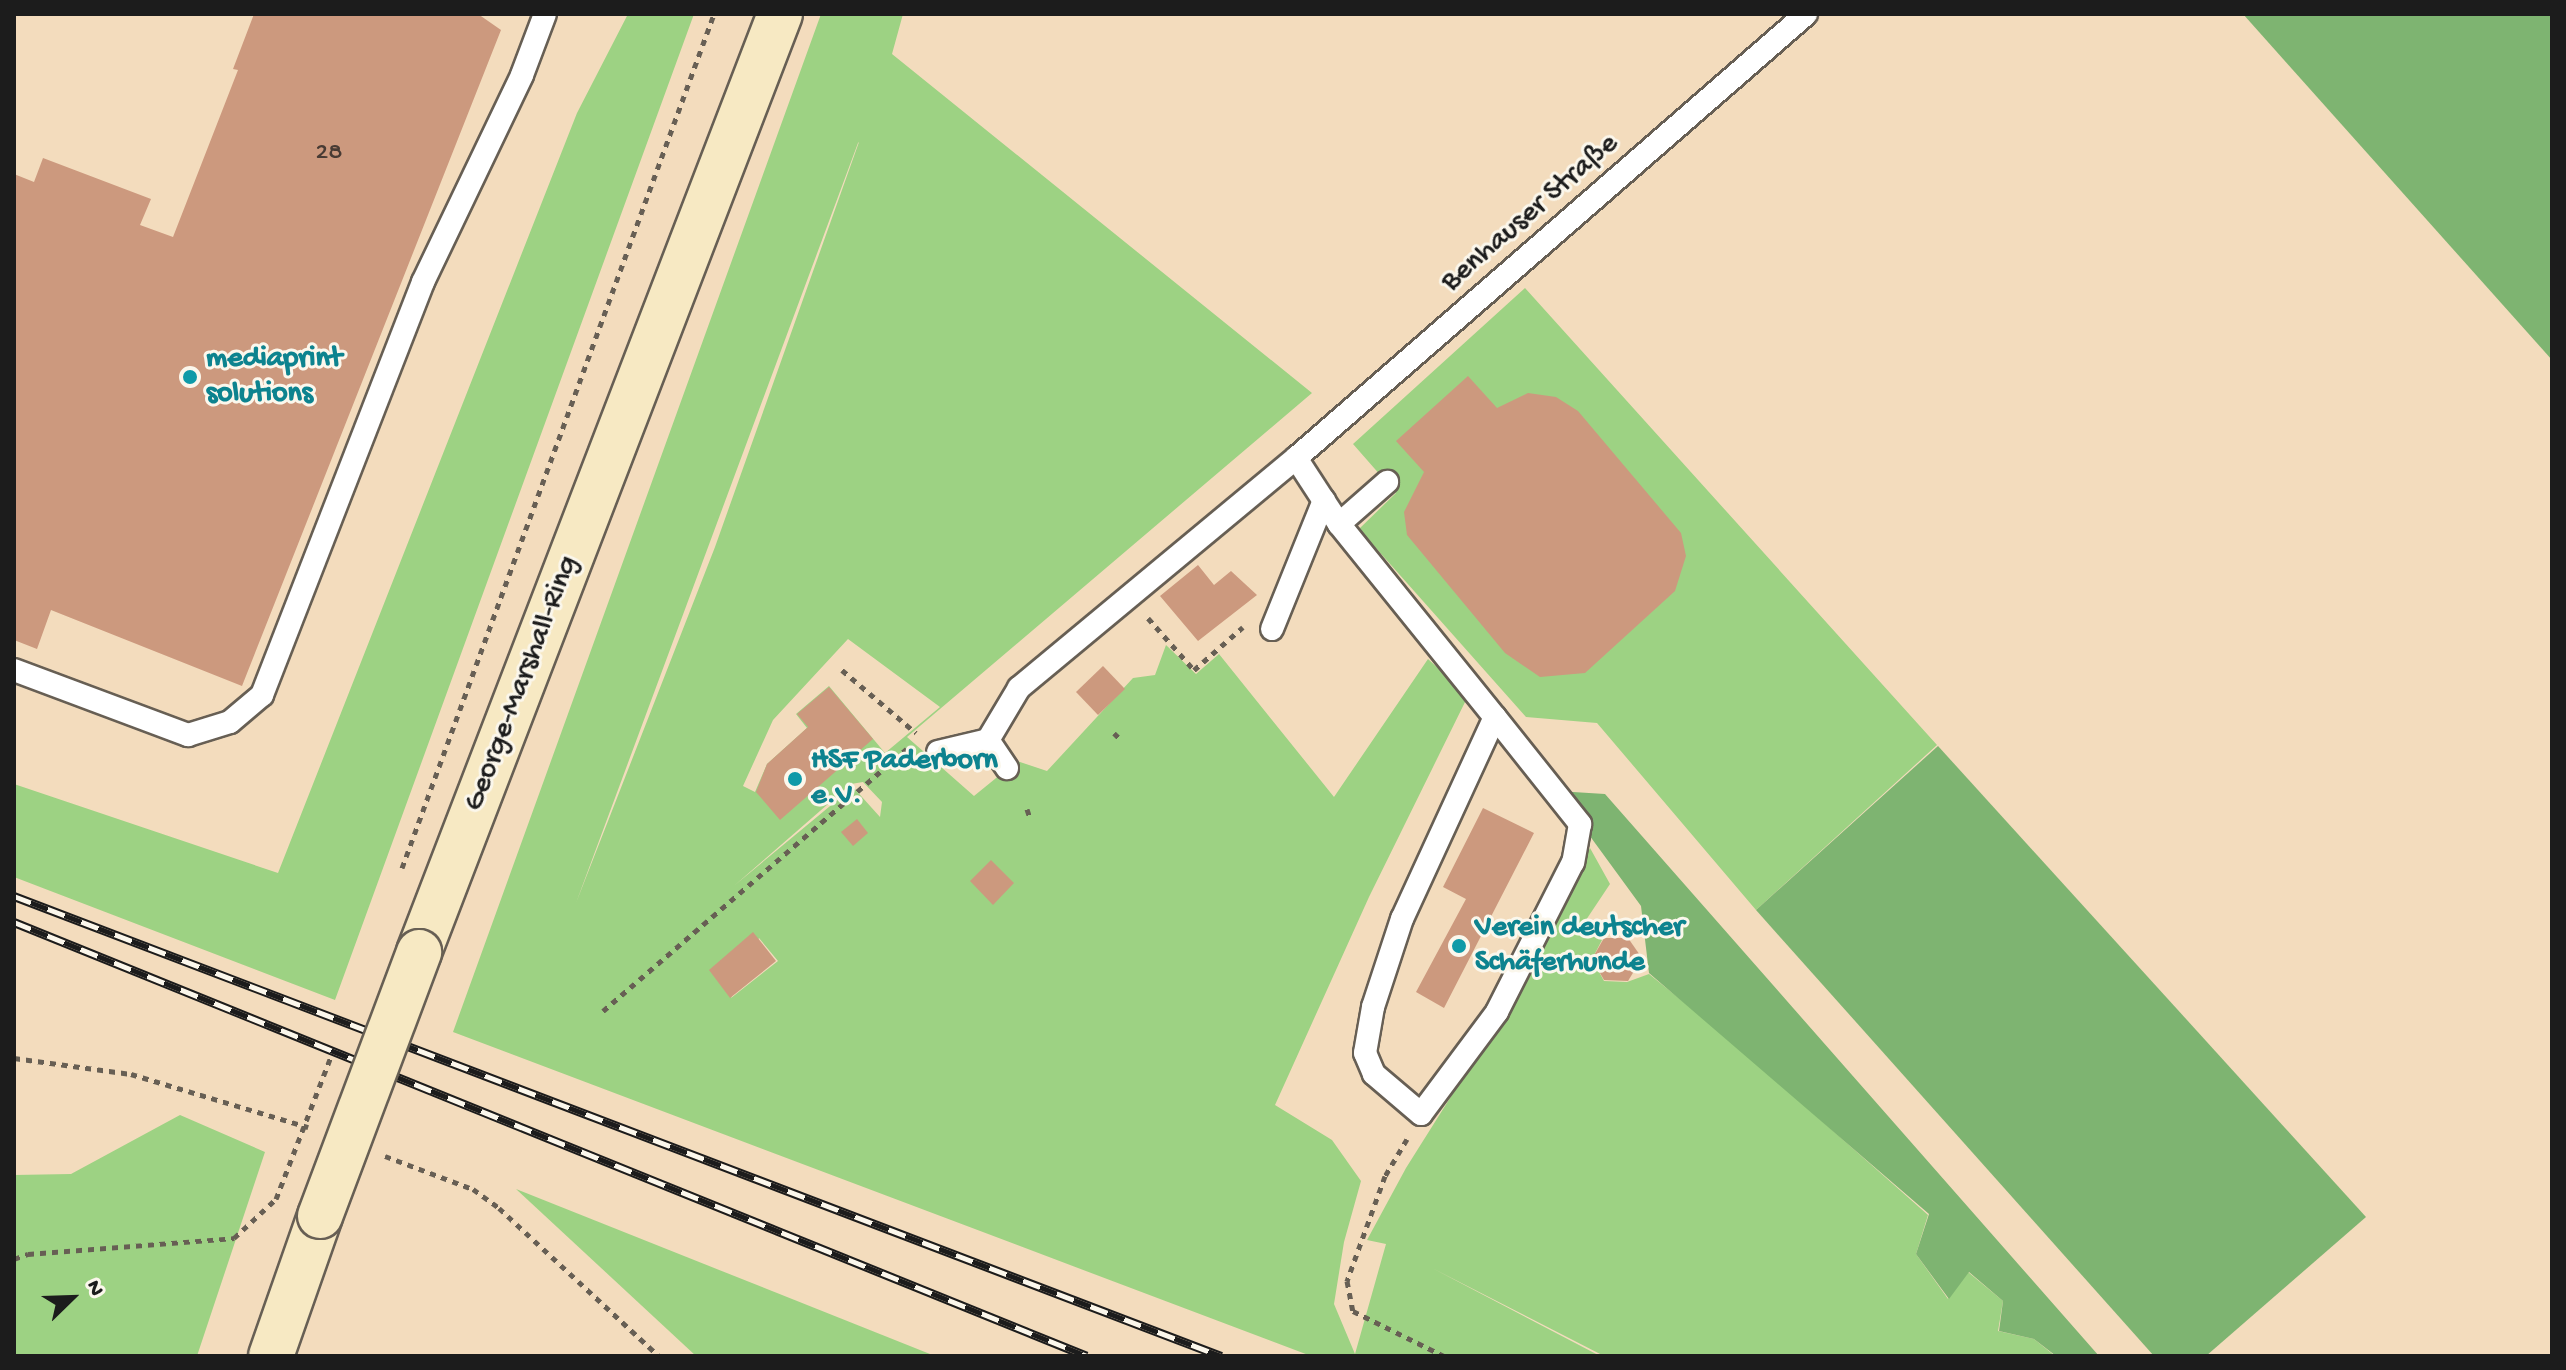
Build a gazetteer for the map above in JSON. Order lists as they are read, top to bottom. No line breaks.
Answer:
{"streets":{"main road":["George-Marshall-Ring"],"lane":["Benhauser Straße"]},"places":["mediaprint solutions","HSF Paderborn e.V.","Verein deutscher Schäferhunde"],"house_numbers":["28"],"north":"top right"}
